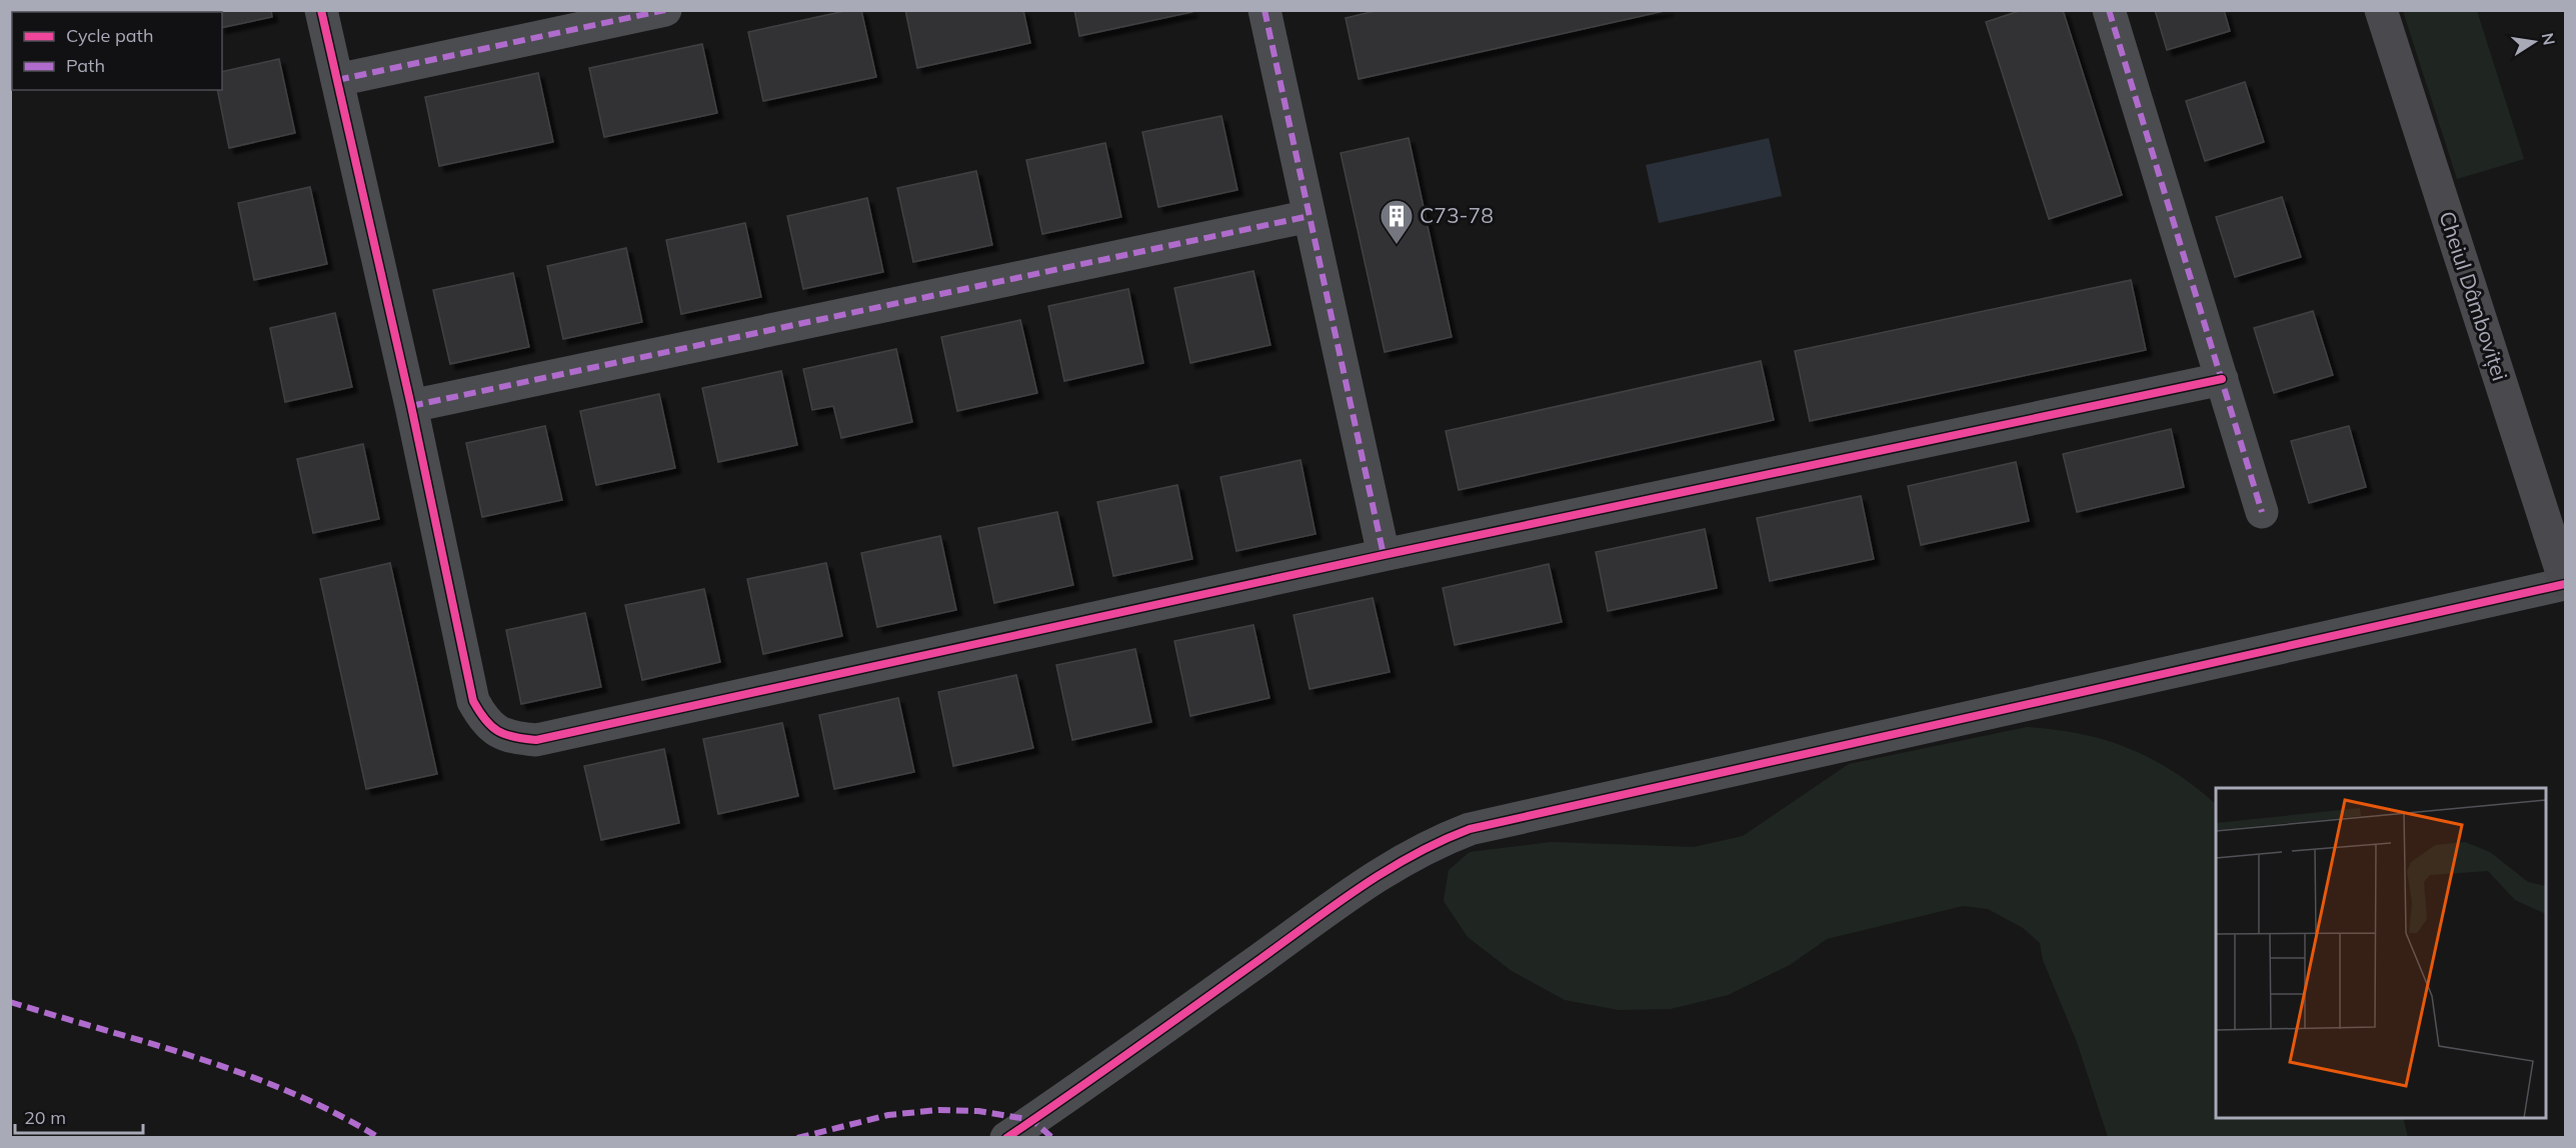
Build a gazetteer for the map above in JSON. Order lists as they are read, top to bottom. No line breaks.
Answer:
{"streets":{"street":["Cheiul Dâmboviței"]},"places":{"building":["C73-78"]},"legend":["Cycle path","Path"],"scale_bar":"20 m","north":"right"}
